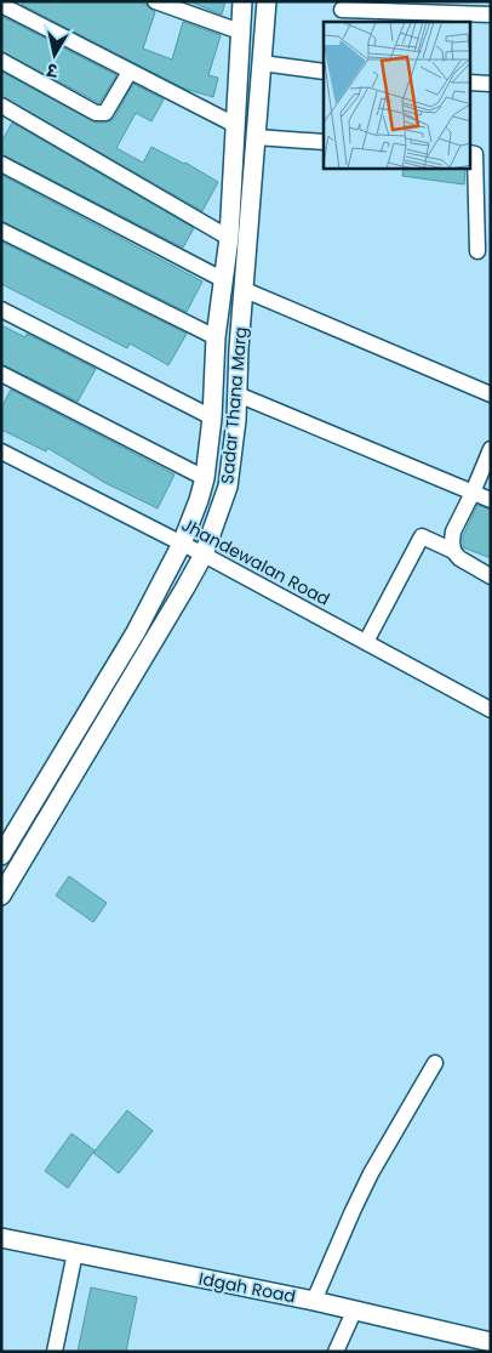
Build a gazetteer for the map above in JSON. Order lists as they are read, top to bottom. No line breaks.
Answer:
{"streets":{"street":["Sadar Thana Marg","Jhandewalan Road","Idgah Road"]},"crossings":[["Sadar Thana Marg","Jhandewalan Road"]],"north":"bottom"}
